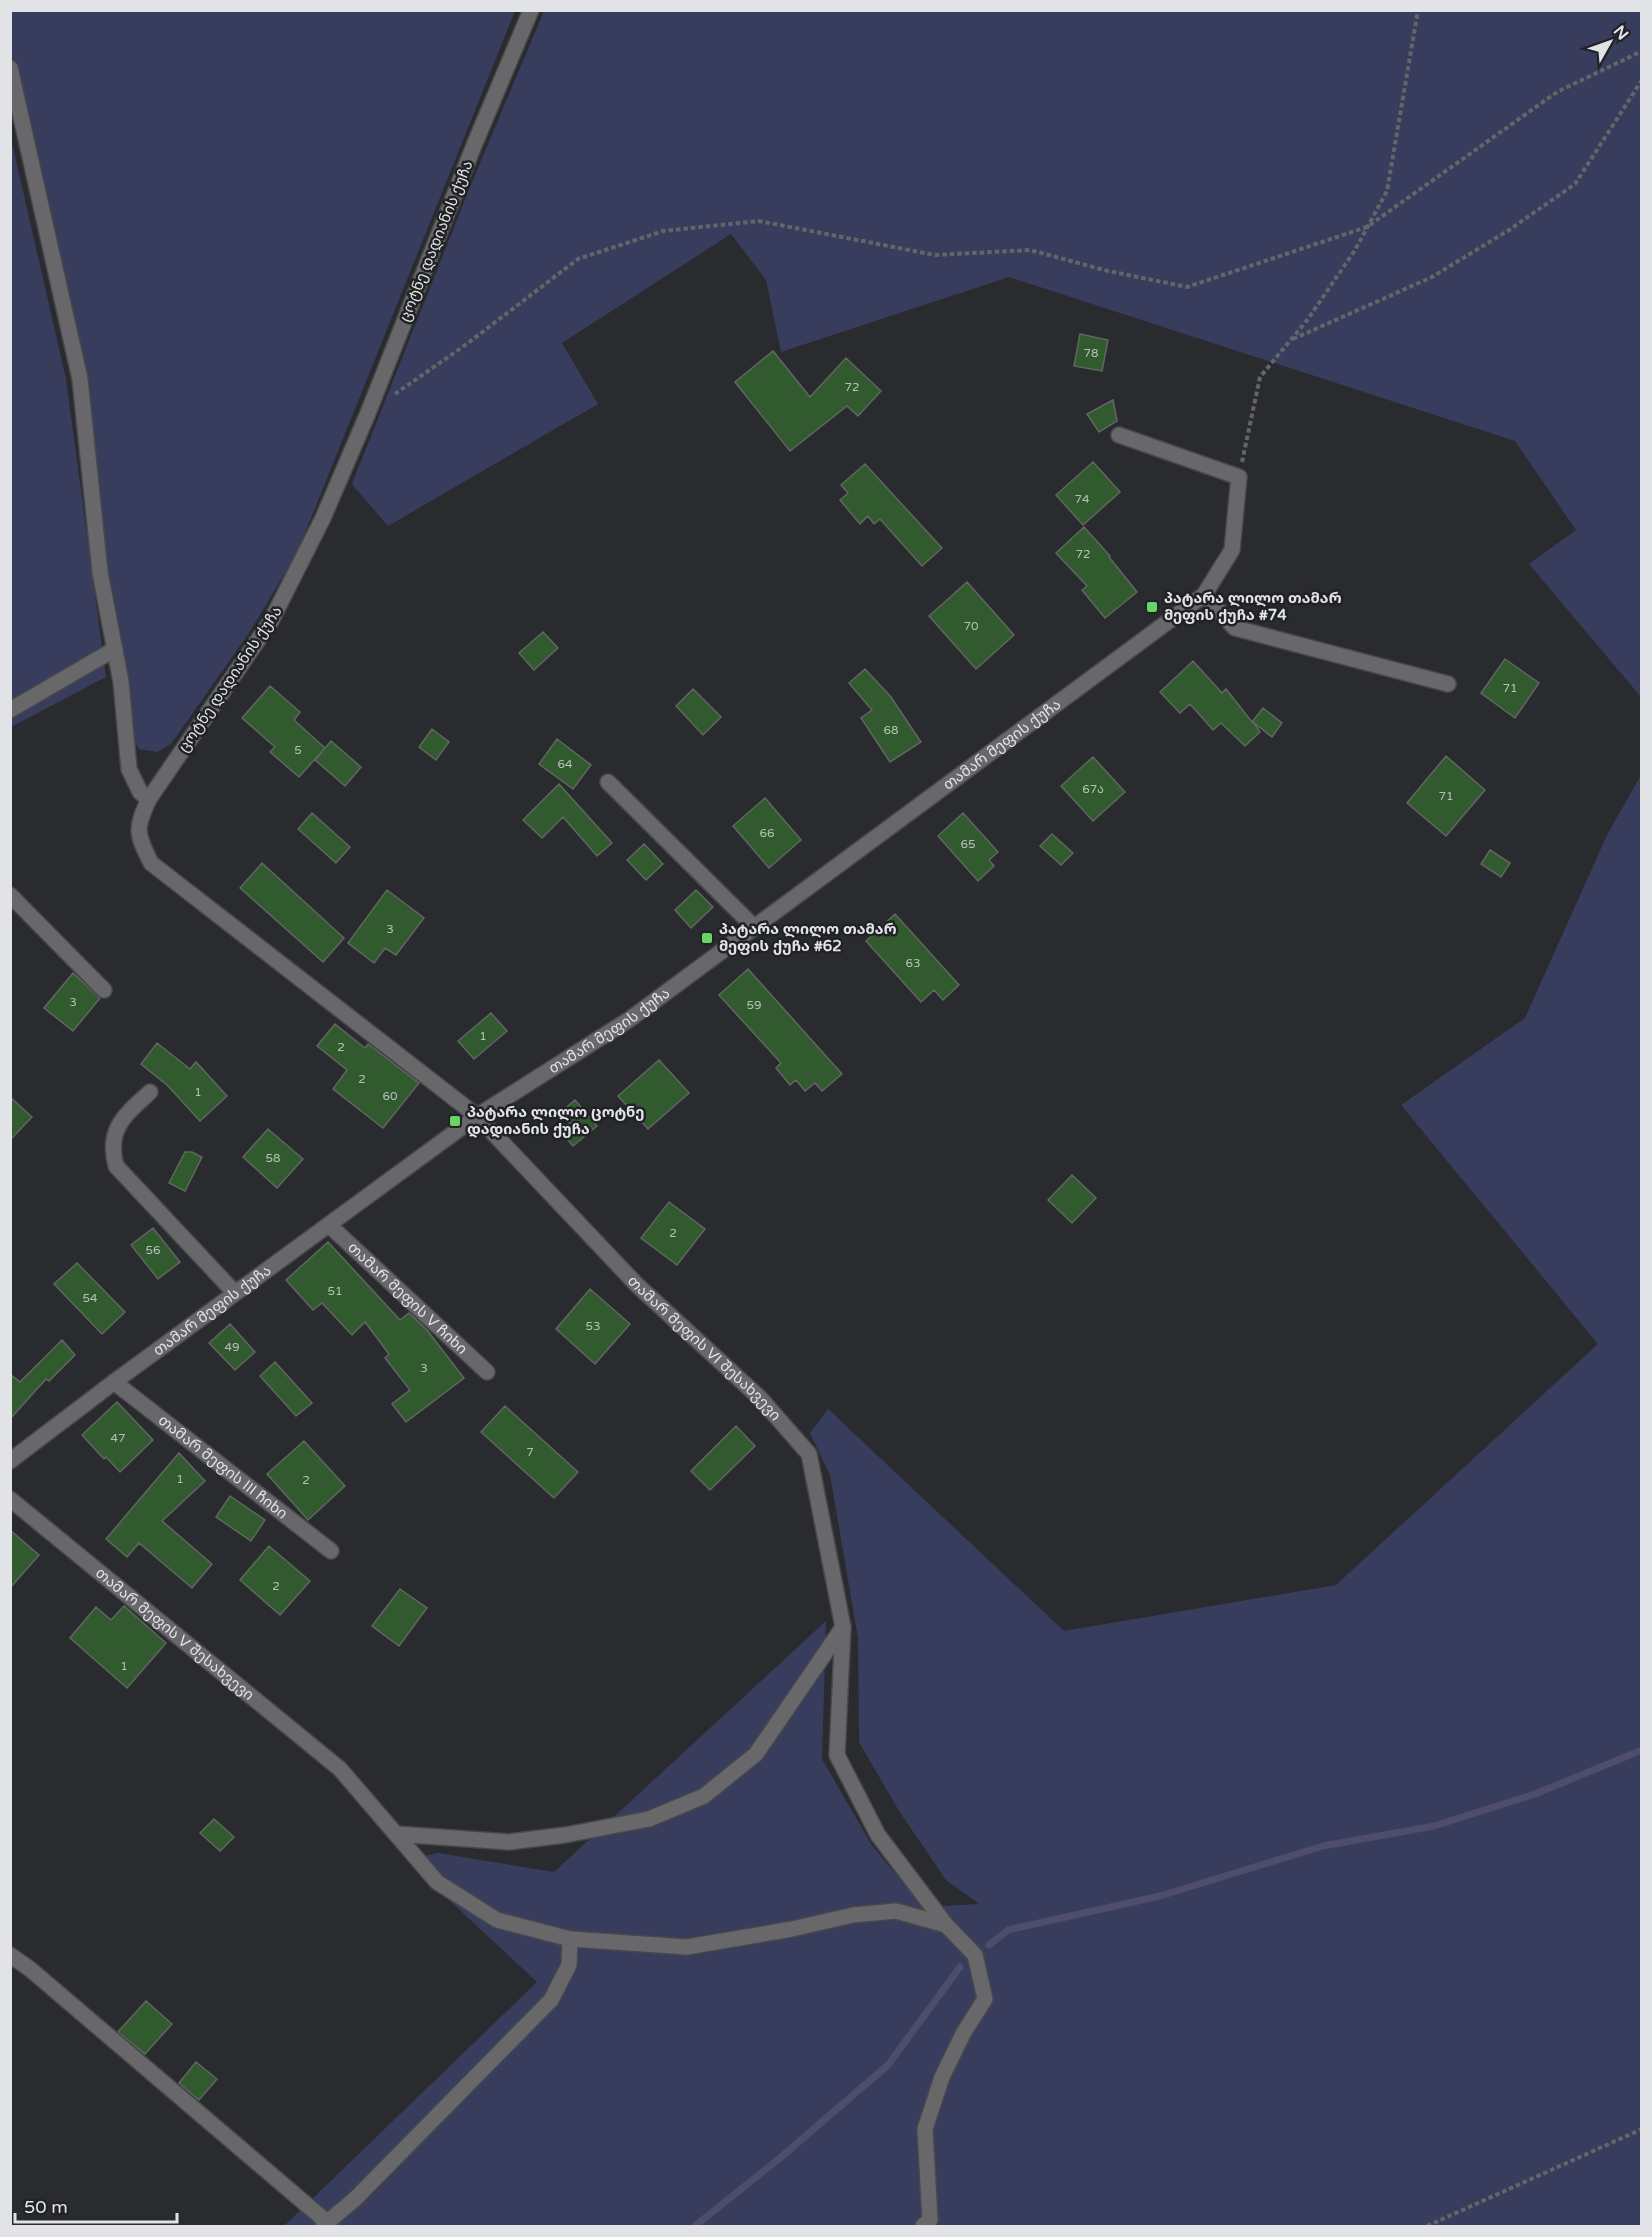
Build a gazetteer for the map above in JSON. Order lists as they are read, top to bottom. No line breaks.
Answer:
{"streets":{"street":["ცოტნე დადიანის ქუჩა","თამარ მეფის ქუჩა","თამარ მეფის V ჩიხი","თამარ მეფის VI შესახვევი","თამარ მეფის III ჩიხი","თამარ მეფის V შესახვევი"]},"crossings":[["ცოტნე დადიანის ქუჩა","თამარ მეფის ქუჩა"],["ცოტნე დადიანის ქუჩა","თამარ მეფის VI შესახვევი"],["თამარ მეფის ქუჩა","თამარ მეფის V ჩიხი"],["თამარ მეფის ქუჩა","თამარ მეფის VI შესახვევი"],["თამარ მეფის ქუჩა","თამარ მეფის III ჩიხი"],["თამარ მეფის VI შესახვევი","თამარ მეფის V შესახვევი"]],"places":{"transit":["პატარა ლილო თამარ მეფის ქუჩა #74","პატარა ლილო თამარ მეფის ქუჩა #62","პატარა ლილო ცოტნე დადიანის ქუჩა"]},"house_numbers":["78","72","74","72","70","71","68","5","64","67ა","71","66","65","3","63","3","59","1","2","2","1","60","58","2","56","51","54","53","49","3","47","7","1","2","2","1"],"scale_bar":"50 m","north":"top right"}
